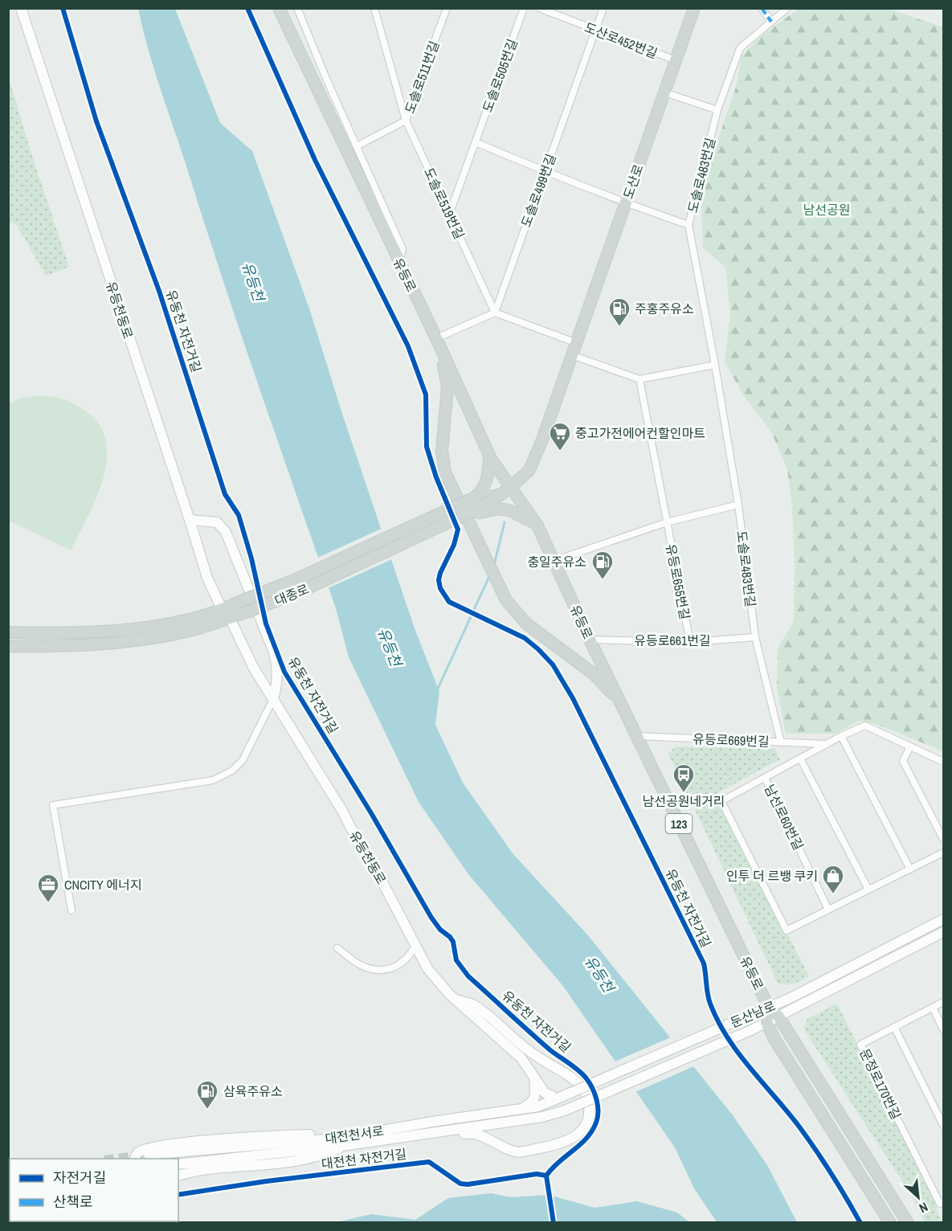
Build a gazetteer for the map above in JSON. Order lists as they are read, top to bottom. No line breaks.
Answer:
{"streets":{"main road":["도산로","유등로","유등천동로","대종로","123","둔산남로","대전천서로"],"street":["도산로452번길","도솔로505번길","도솔로511번길","도솔로483번길","도솔로499번길","도솔로519번길","유등로655번길","유등로661번길","유등로669번길","남선로60번길","문정로170번길"],"cycle path":["유동천 자전거길","유등천 자전거길","대전천 자전거길"]},"crossings":[["도산로452번길","도산로"],["도산로452번길","도솔로499번길"],["도솔로505번길","도솔로519번길"],["도솔로511번길","도솔로519번길"],["도솔로483번길","유등로661번길"],["도솔로483번길","유등로669번길"],["도산로","유등로"],["도산로","대종로"],["도솔로499번길","도솔로519번길"],["유등로","대종로"],["유등로","유등로661번길"],["유등로","유등로669번길"],["유등로","둔산남로"],["유등천동로","대종로"],["유등천동로","둔산남로"],["유등천동로","대전천서로"],["유등로655번길","유등로661번길"],["둔산남로","대전천서로"]],"water":["유등천"],"parks":["남선공원"],"places":{"fuel station":["주홍주유소","충일주유소","삼육주유소"],"supermarket":["중고가전에어컨할인마트"],"bus stop":["남선공원네거리"],"shop":["인투 더 르뱅 쿠키"],"office":["CNCITY 에너지"]},"legend":["자전거길","산책로"],"north":"bottom right"}
